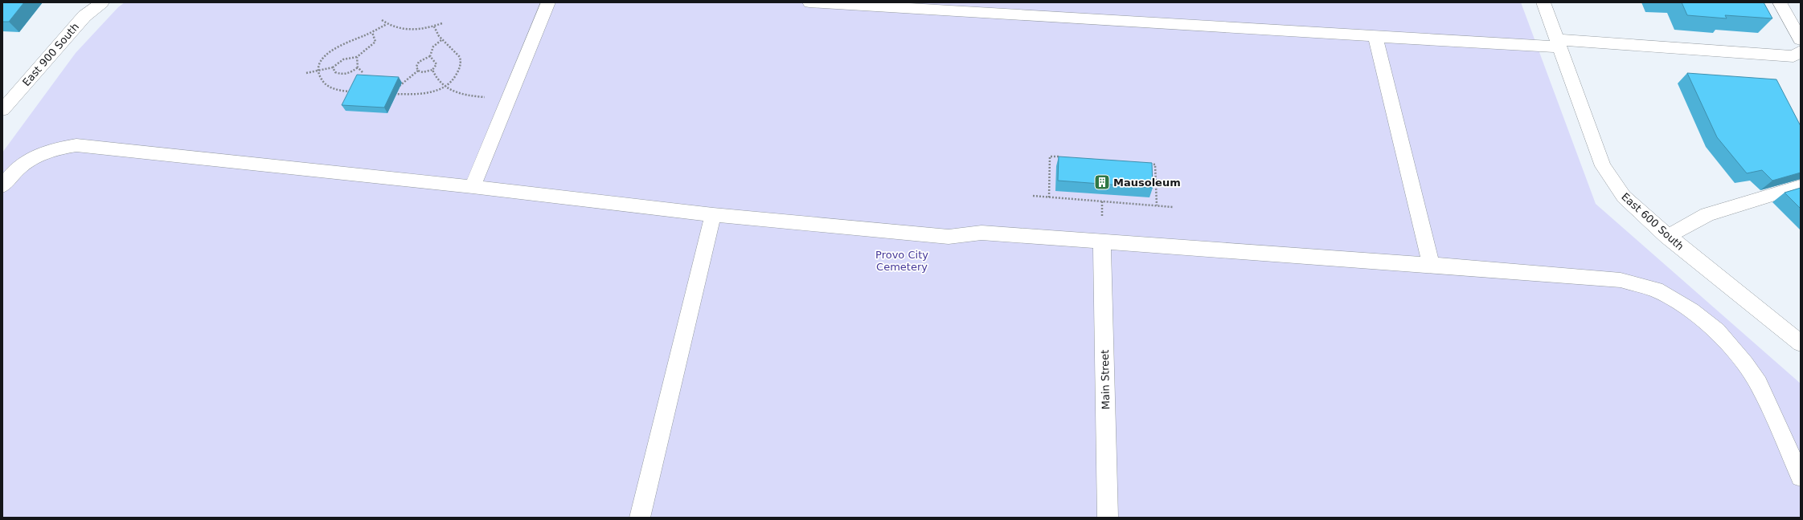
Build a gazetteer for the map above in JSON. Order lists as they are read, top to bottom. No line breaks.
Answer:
{"streets":{"street":["East 900 South","East 600 South","Main Street"]},"parks":["Provo City Cemetery"],"places":{"building":["Mausoleum"]}}
